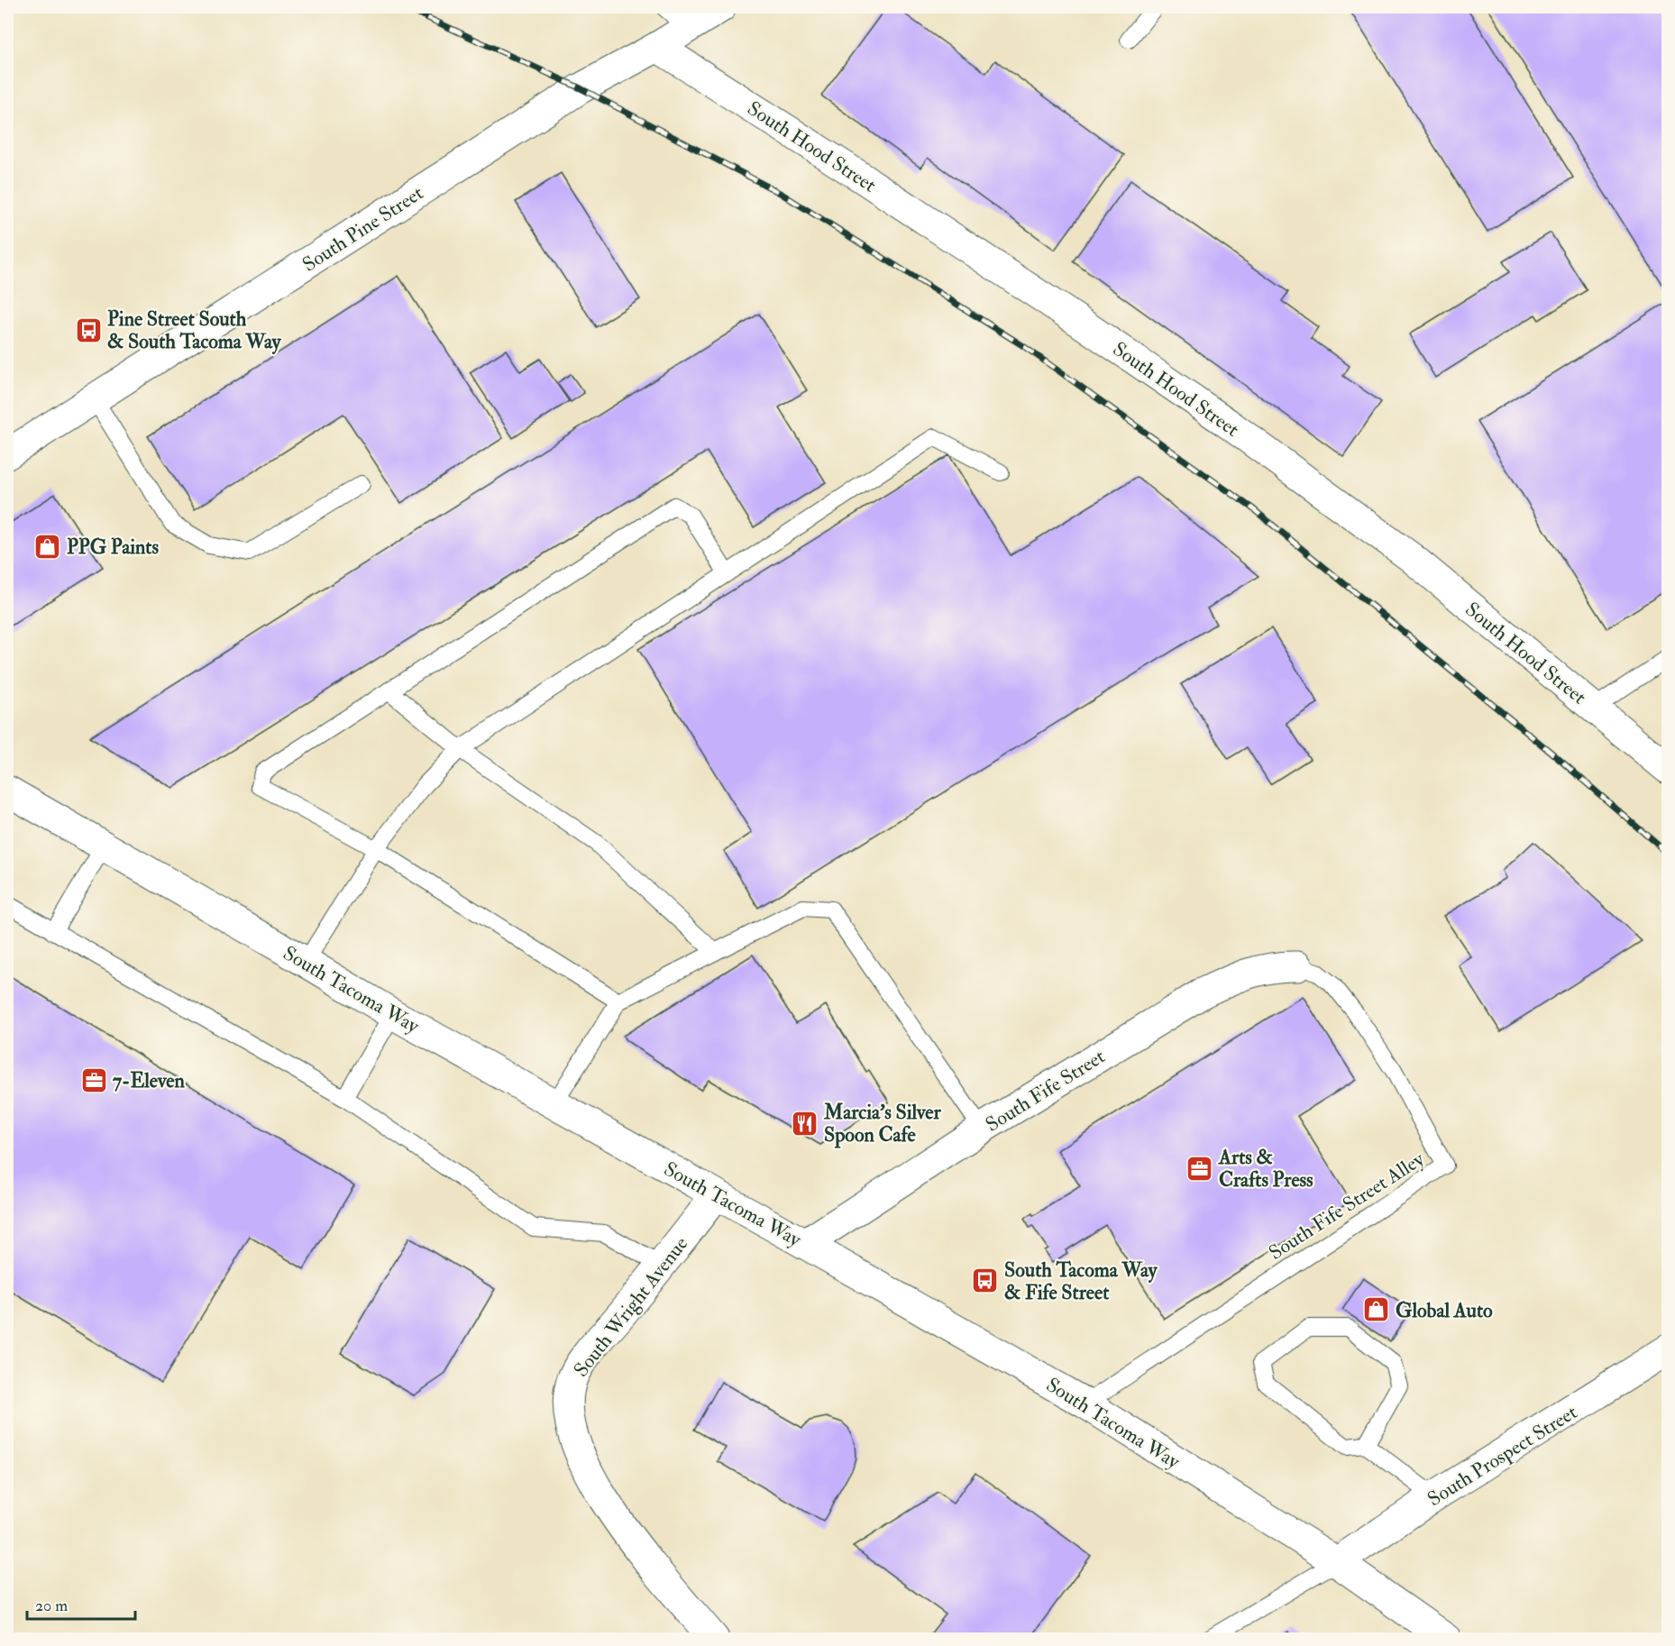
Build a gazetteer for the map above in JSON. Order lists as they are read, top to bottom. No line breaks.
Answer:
{"streets":{"street":["South Hood Street","South Pine Street","South Tacoma Way","South Fife Street","South Wright Avenue","South Prospect Street"],"lane":["South Fife Street Alley"]},"crossings":[["South Hood Street","South Pine Street"],["South Tacoma Way","South Fife Street"],["South Tacoma Way","South Fife Street Alley"],["South Tacoma Way","South Wright Avenue"],["South Tacoma Way","South Prospect Street"],["South Fife Street","South Fife Street Alley"]],"places":{"bus stop":["Pine Street South & South Tacoma Way","South Tacoma Way & Fife Street"],"shop":["PPG Paints","Global Auto"],"office":["7-Eleven","Arts & Crafts Press"],"restaurant":["Marcia's Silver Spoon Cafe"]},"scale_bar":"20 m"}
